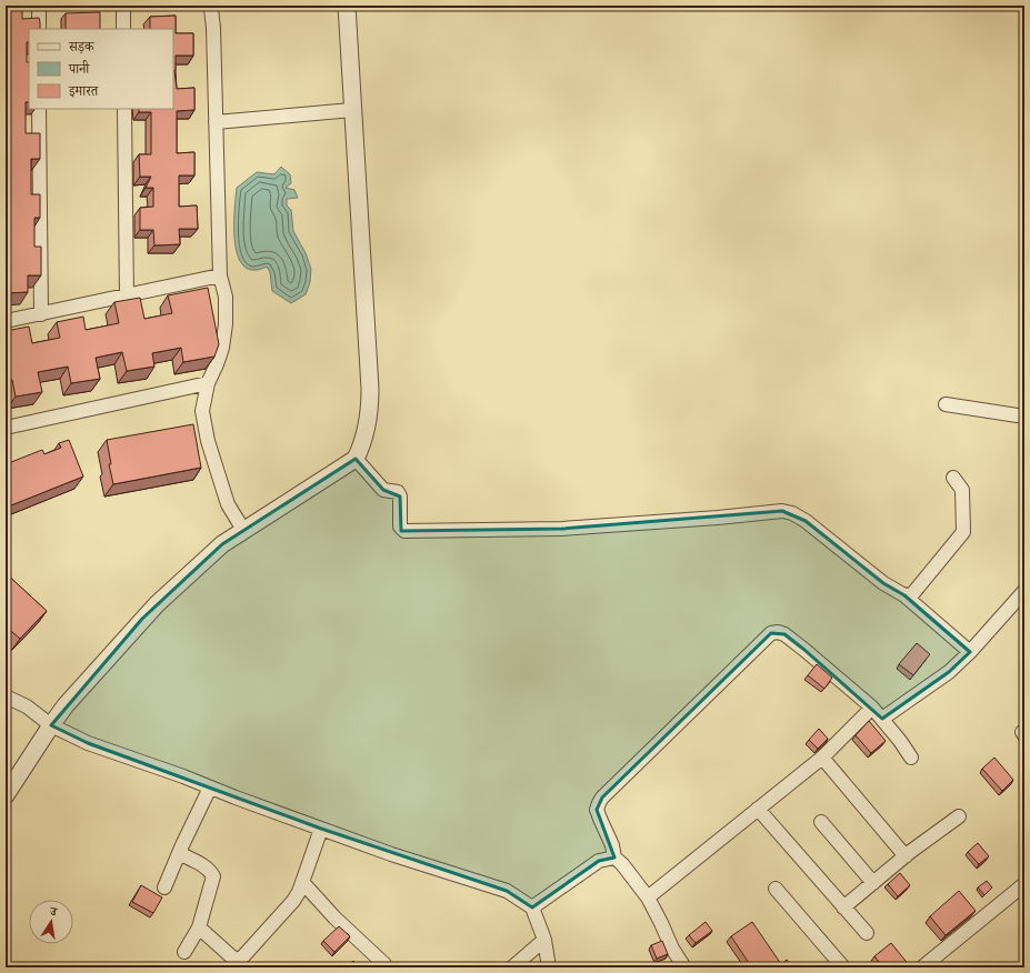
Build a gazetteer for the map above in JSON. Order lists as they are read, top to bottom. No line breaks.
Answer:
{"legend":["सड़क","पानी","इमारत"],"north":"top"}
